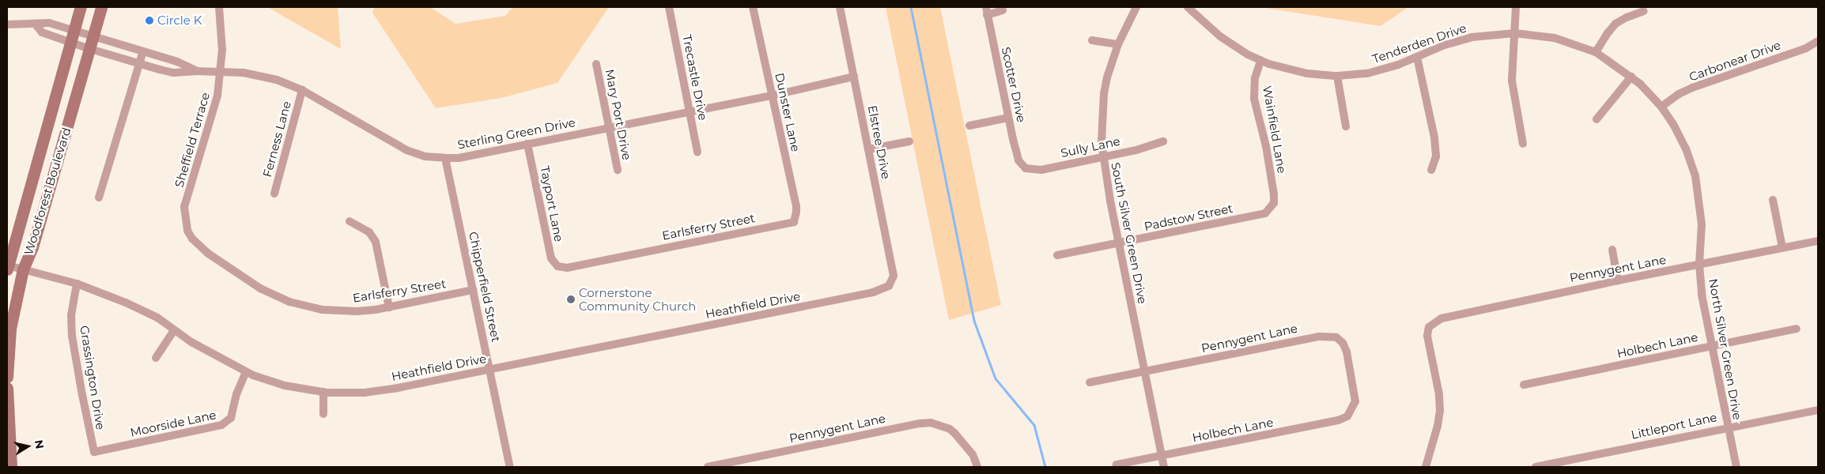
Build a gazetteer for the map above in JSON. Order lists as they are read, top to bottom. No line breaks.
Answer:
{"streets":{"main road":["Woodforest Boulevard"],"street":["Tenderden Drive","Carbonear Drive","Trecastle Drive","Scotter Drive","Dunster Lane","Mary Port Drive","Wainfield Lane","Sterling Green Drive","Ferness Lane","Sheffield Terrace","Elstree Drive","Sully Lane","Tayport Lane","Padstow Street","Earlsferry Street","South Silver Green Drive","Pennygent Lane","Chipperfield Street","Heathfield Drive","Holbech Lane","North Silver Green Drive","Grassington Drive","Moorside Lane","Littleport Lane"]},"crossings":[["Tenderden Drive","Carbonear Drive"],["Tenderden Drive","Wainfield Lane"],["Tenderden Drive","North Silver Green Drive"],["Trecastle Drive","Sterling Green Drive"],["Scotter Drive","Sully Lane"],["Dunster Lane","Sterling Green Drive"],["Dunster Lane","Earlsferry Street"],["Mary Port Drive","Sterling Green Drive"],["Wainfield Lane","Padstow Street"],["Sterling Green Drive","Ferness Lane"],["Sterling Green Drive","Sheffield Terrace"],["Sterling Green Drive","Elstree Drive"],["Sterling Green Drive","Woodforest Boulevard"],["Sterling Green Drive","Tayport Lane"],["Sterling Green Drive","Chipperfield Street"],["Sheffield Terrace","Earlsferry Street"],["Elstree Drive","Heathfield Drive"],["Sully Lane","South Silver Green Drive"],["Woodforest Boulevard","Heathfield Drive"],["Tayport Lane","Earlsferry Street"],["Padstow Street","South Silver Green Drive"],["Earlsferry Street","Chipperfield Street"],["South Silver Green Drive","Pennygent Lane"],["South Silver Green Drive","Holbech Lane"],["Pennygent Lane","Holbech Lane"],["Pennygent Lane","North Silver Green Drive"],["Chipperfield Street","Heathfield Drive"],["Heathfield Drive","Grassington Drive"],["Heathfield Drive","Moorside Lane"],["Holbech Lane","North Silver Green Drive"],["North Silver Green Drive","Littleport Lane"],["Grassington Drive","Moorside Lane"]],"places":["Circle K","Cornerstone Community Church"],"north":"right"}
